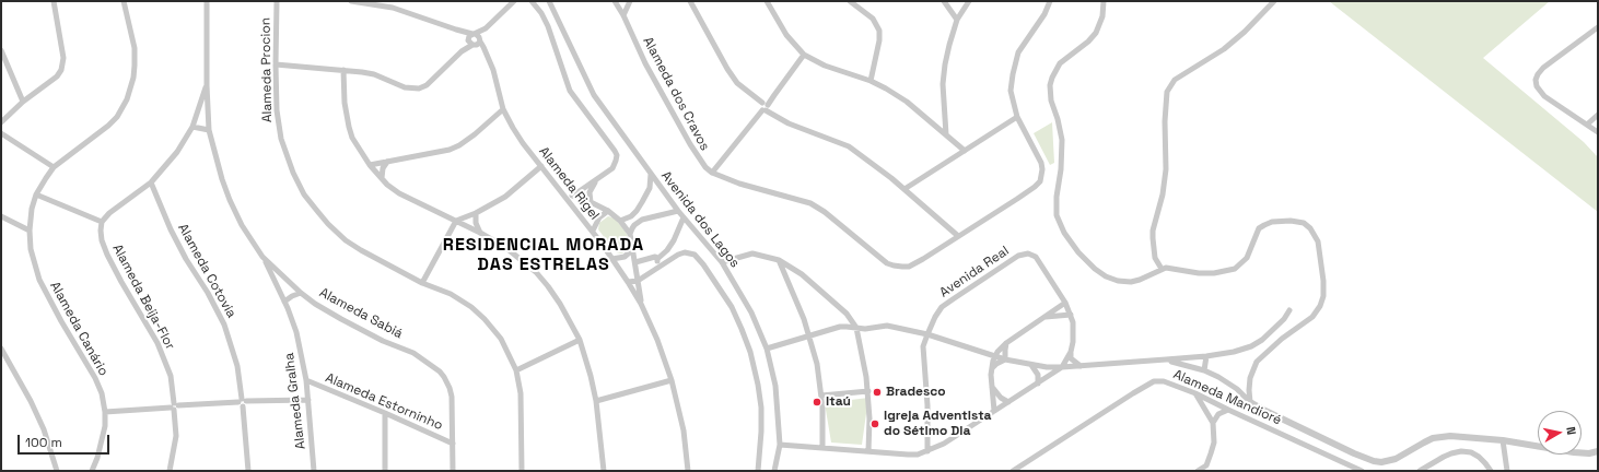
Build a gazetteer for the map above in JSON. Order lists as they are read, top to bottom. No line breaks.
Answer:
{"streets":{"street":["Alameda Procion","Alameda dos Cravos","Alameda Rigel","Avenida dos Lagos","Alameda Cotovia","Avenida Real","Alameda Beija-Flor","Alameda Sabiá","Alameda Canário","Alameda Mandioré","Alameda Gralha","Alameda Estorninho"]},"crossings":[["Alameda Sabiá","Alameda Gralha"],["Alameda Sabiá","Alameda Estorninho"],["Alameda Gralha","Alameda Estorninho"]],"districts":["RESIDENCIAL MORADA DAS ESTRELAS"],"places":["Bradesco","Itaú","Igreja Adventista do Sétimo Dia"],"scale_bar":"100 m","north":"right"}
